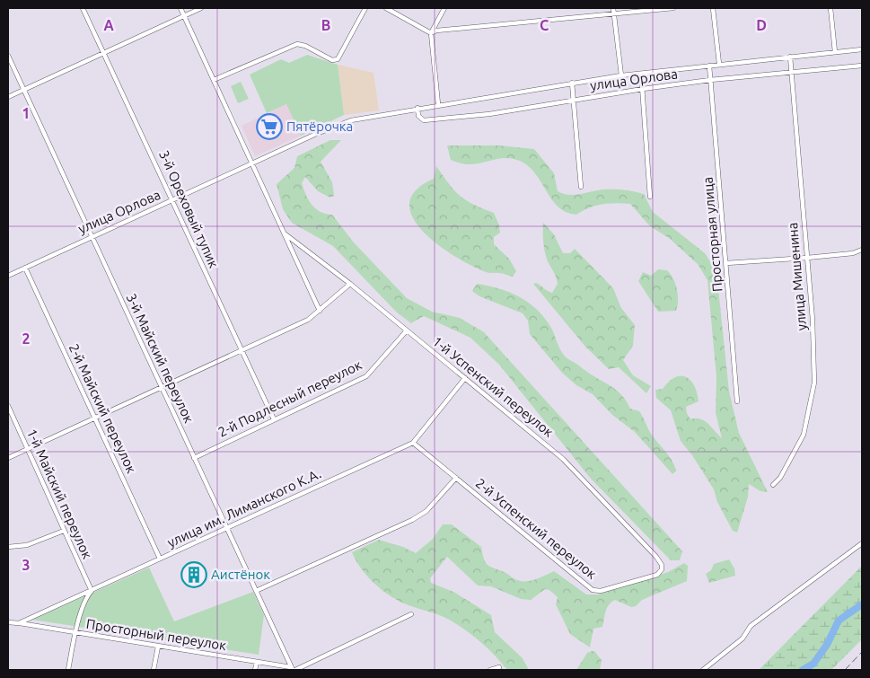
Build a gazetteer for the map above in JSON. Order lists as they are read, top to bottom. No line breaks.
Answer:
{"streets":{"street":["улица Орлова","3-й Ореховый тупик","Просторная улица","улица Мишенина","3-й Майский переулок","1-й Успенский переулок","2-й Подлесный переулок","2-й Майский переулок","1-й Майский переулок","улица им. Лиманского К.А.","2-й Успенский переулок","Просторный переулок"]},"crossings":[["улица Орлова","3-й Ореховый тупик"],["улица Орлова","Просторная улица"],["улица Орлова","улица Мишенина"],["улица Орлова","3-й Майский переулок"],["улица Орлова","1-й Успенский переулок"],["улица Орлова","2-й Майский переулок"],["3-й Ореховый тупик","2-й Подлесный переулок"],["3-й Майский переулок","2-й Подлесный переулок"],["3-й Майский переулок","улица им. Лиманского К.А."],["3-й Майский переулок","Просторный переулок"],["1-й Успенский переулок","2-й Подлесный переулок"],["1-й Успенский переулок","улица им. Лиманского К.А."],["1-й Успенский переулок","2-й Успенский переулок"],["2-й Майский переулок","улица им. Лиманского К.А."],["1-й Майский переулок","улица им. Лиманского К.А."],["улица им. Лиманского К.А.","2-й Успенский переулок"],["улица им. Лиманского К.А.","Просторный переулок"]],"places":{"supermarket":["Пятёрочка"],"building":["Аистёнок"]},"grid":{"columns":["A","B","C","D"],"rows":["1","2","3"]}}
